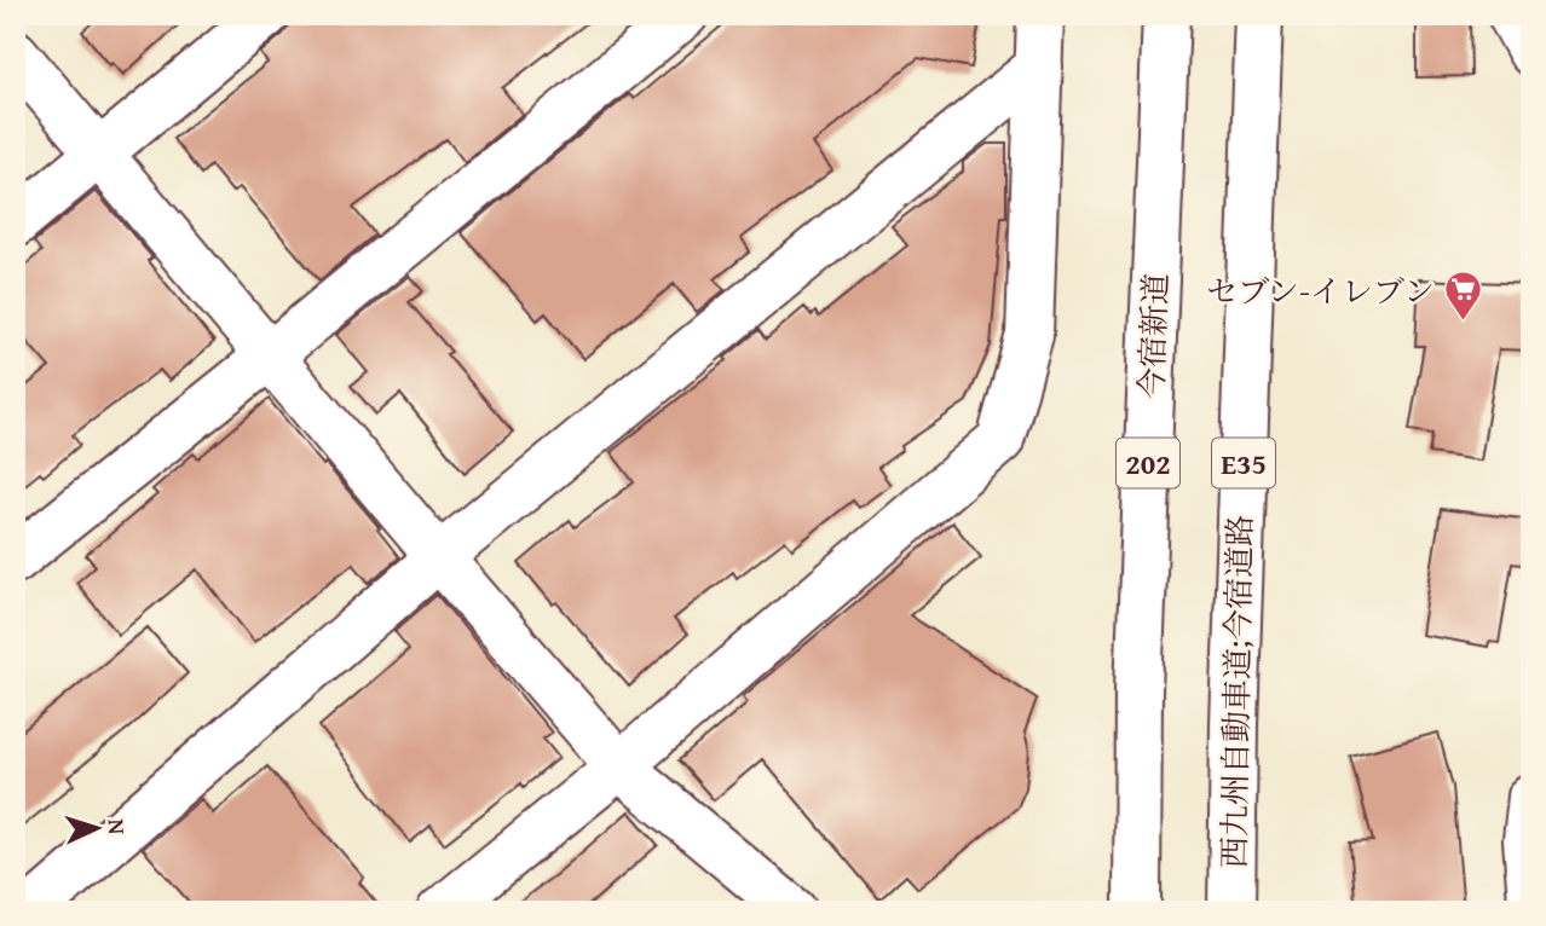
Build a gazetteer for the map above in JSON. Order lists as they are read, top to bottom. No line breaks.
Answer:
{"streets":{"main road":["今宿新道","202","E35","西九州自動車道;今宿道路"]},"places":{"supermarket":["セブン-イレブン"]},"north":"right"}
